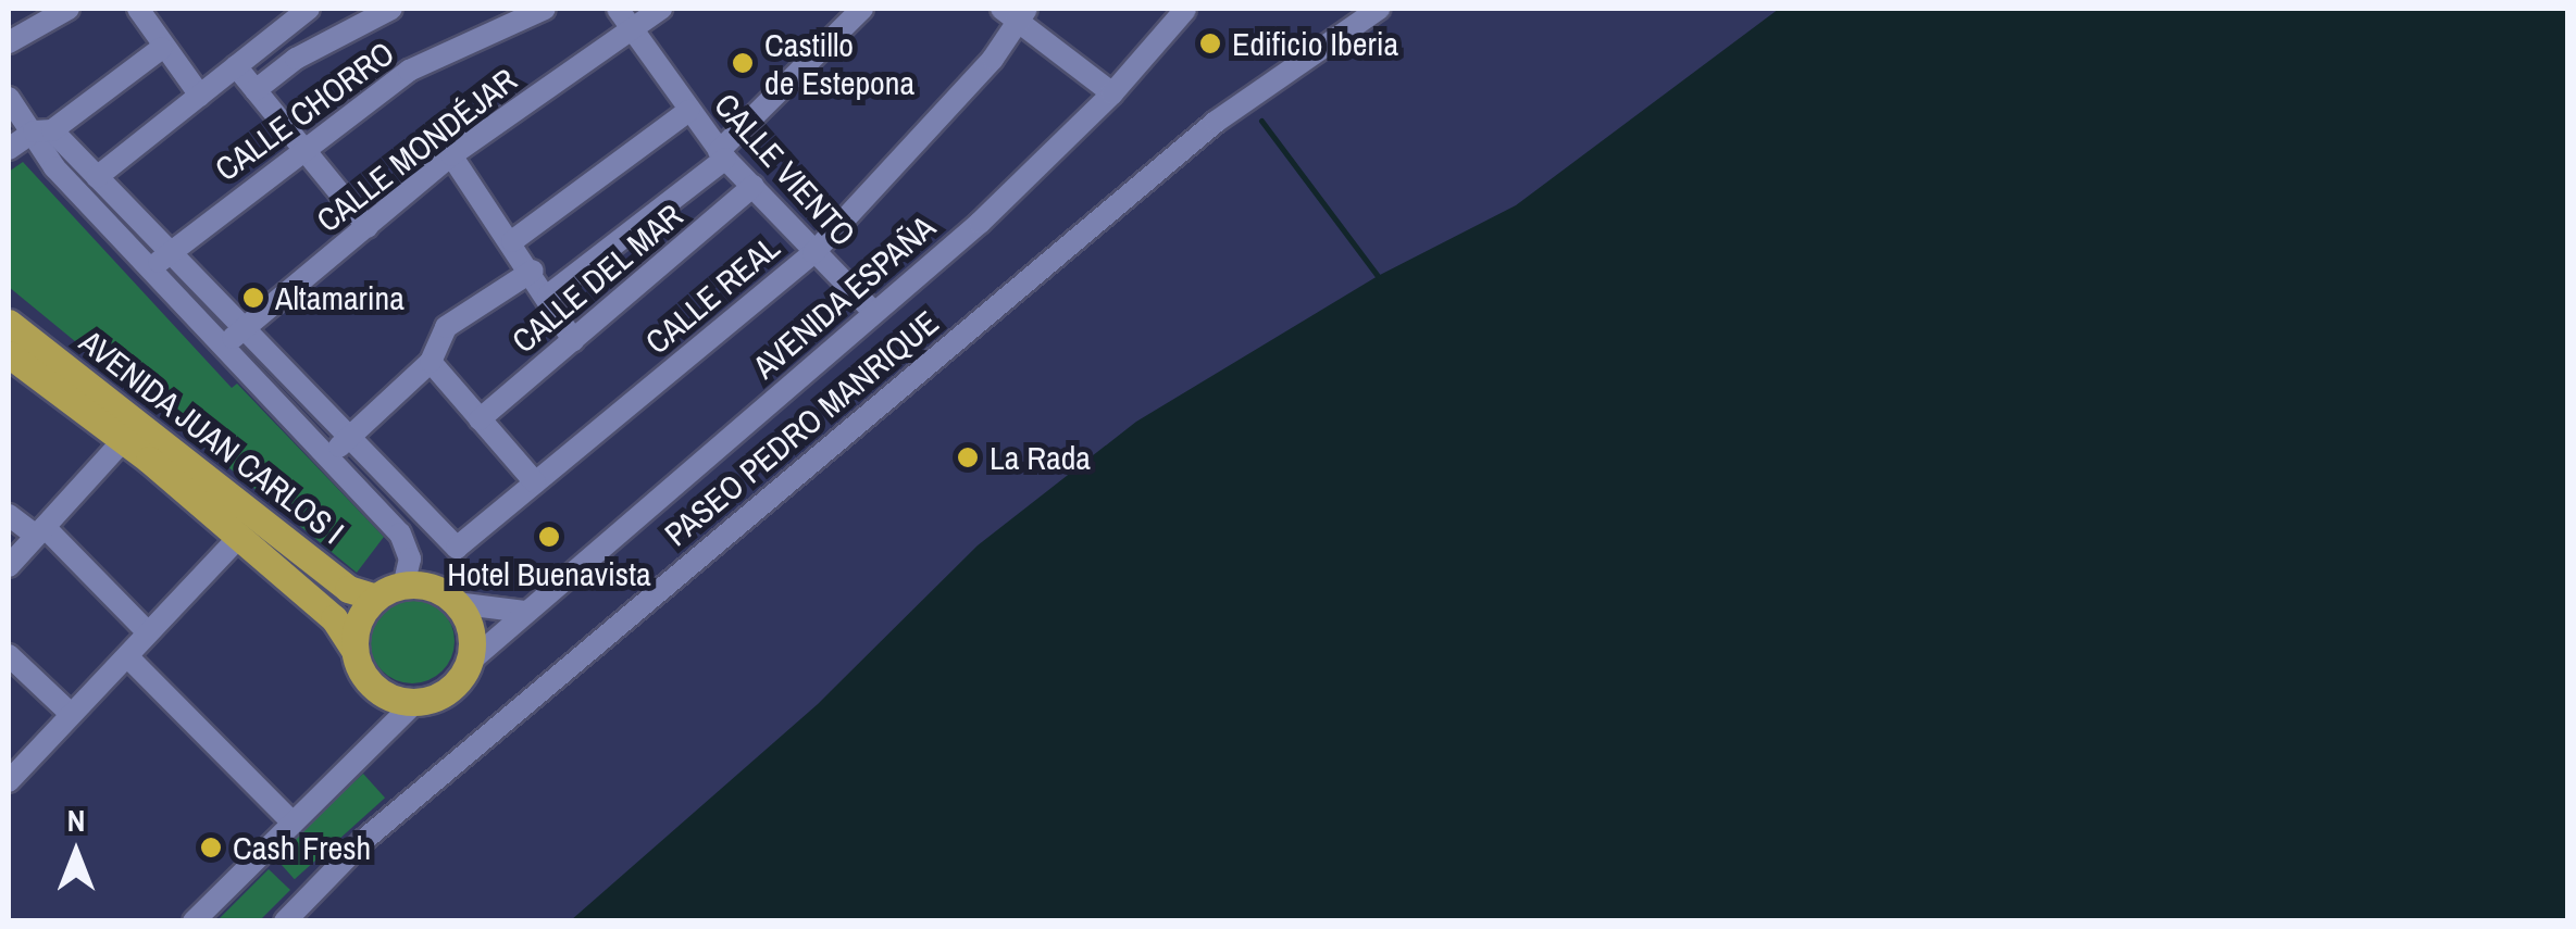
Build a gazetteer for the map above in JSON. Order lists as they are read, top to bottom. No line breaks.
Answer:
{"streets":{"main road":["AVENIDA JUAN CARLOS I"],"street":["CALLE CHORRO","CALLE MONDÉJAR","CALLE VIENTO","CALLE DEL MAR","CALLE REAL","AVENIDA ESPAÑA","PASEO PEDRO MANRIQUE"]},"crossings":[["CALLE MONDÉJAR","CALLE VIENTO"],["CALLE VIENTO","CALLE DEL MAR"],["CALLE VIENTO","CALLE REAL"],["CALLE VIENTO","AVENIDA ESPAÑA"],["AVENIDA ESPAÑA","AVENIDA JUAN CARLOS I"]],"places":["Edificio Iberia","Castillo de Estepona","Altamarina","La Rada","Hotel Buenavista","Cash Fresh"],"north":"top"}
